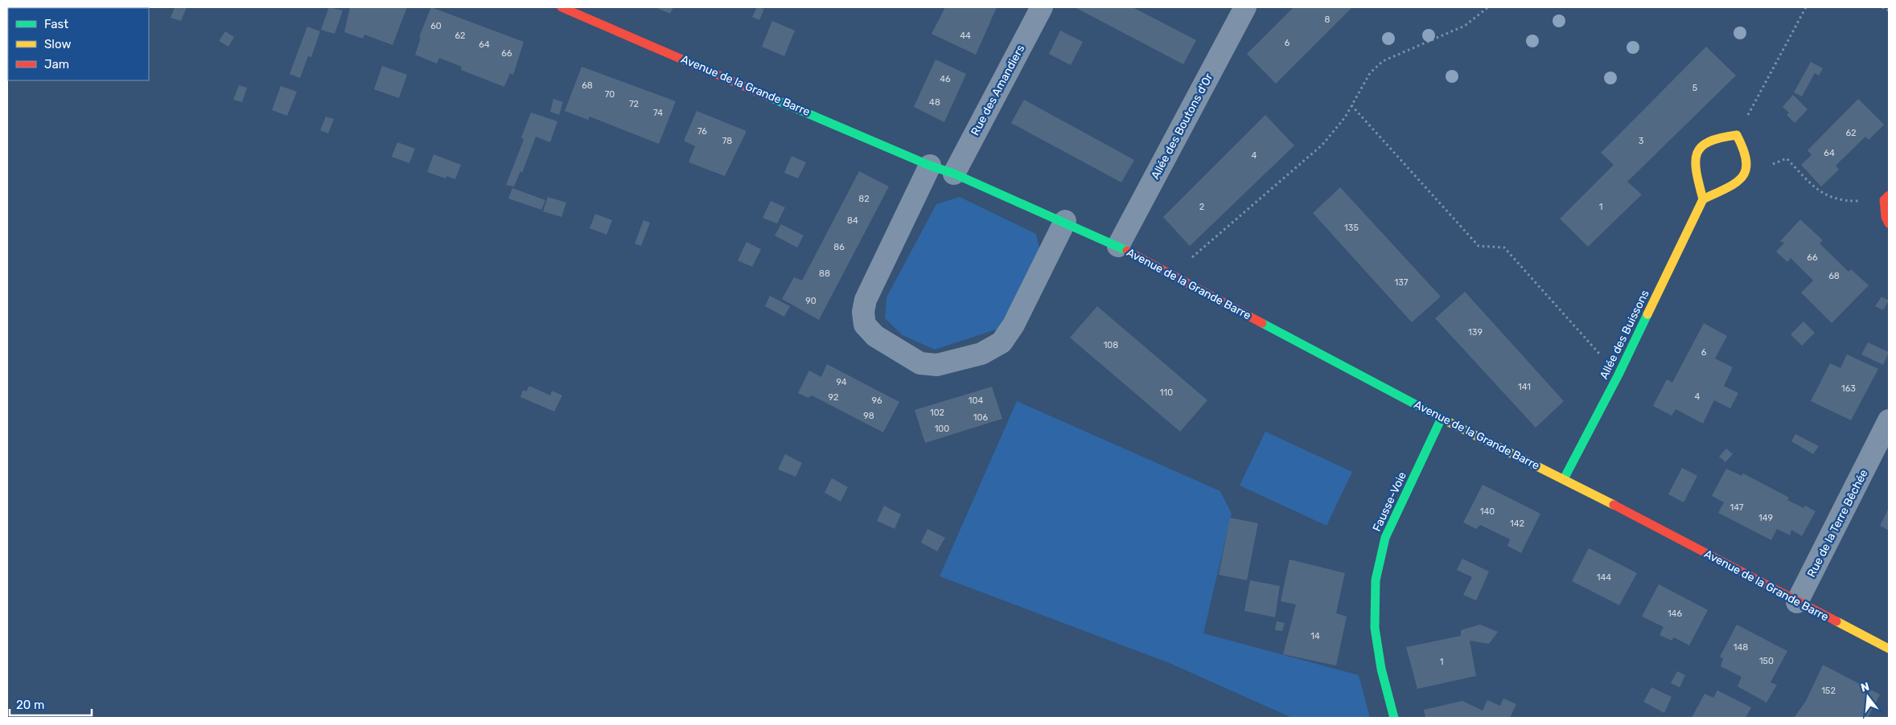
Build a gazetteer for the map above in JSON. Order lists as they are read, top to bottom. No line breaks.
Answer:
{"streets":{"street":["Avenue de la Grande Barre","Rue des Amandiers","Allée des Boutons d'Or","Allée des Buissons","Fausse-Voie","Rue de la Terre Bêchée"]},"crossings":[["Avenue de la Grande Barre","Rue des Amandiers"],["Avenue de la Grande Barre","Allée des Boutons d'Or"],["Avenue de la Grande Barre","Allée des Buissons"],["Avenue de la Grande Barre","Fausse-Voie"],["Avenue de la Grande Barre","Rue de la Terre Bêchée"]],"house_numbers":["8","60","62","44","6","64","66","46","68","5","70","48","72","74","76","62","78","3","64","4","82","2","1","84","135","86","66","88","68","137","90","139","108","6","94","141","163","110","4","92","96","104","102","98","106","100","147","140","149","142","144","146","14","148","150","1","152"],"legend":["Fast","Slow","Jam"],"scale_bar":"20 m","north":"top"}
